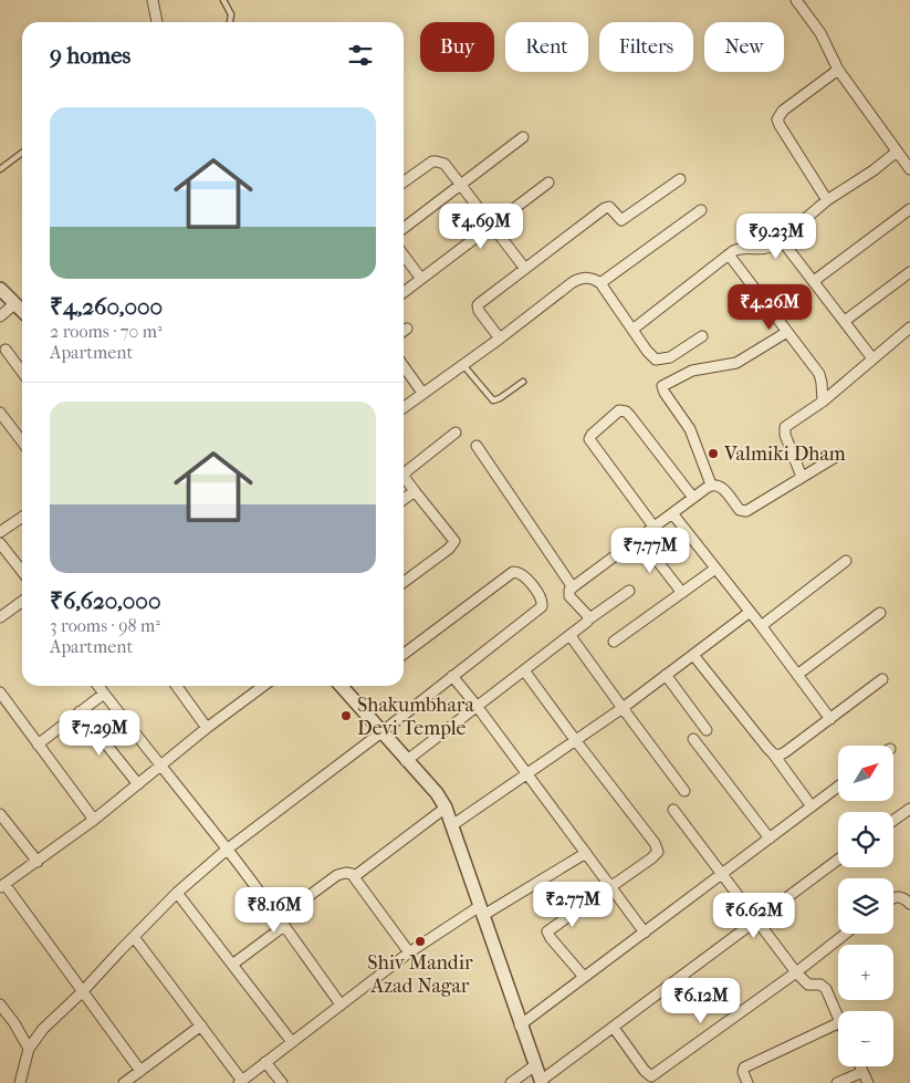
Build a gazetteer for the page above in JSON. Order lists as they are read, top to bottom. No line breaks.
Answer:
{"places":["Valmiki Dham","Shakumbhara Devi Temple","Shiv Mandir Azad Nagar"],"north":"top right","page":{"chip":["Buy","Rent","Filters","New"],"heading":"9 homes","list":[{"name":"₹4,260,000","note":"2 rooms · 70 m² · Apartment"},{"name":"₹6,620,000","note":"3 rooms · 98 m² · Apartment"}],"price":["₹4.69M","₹9.23M","₹4.26M","₹7.77M","₹7.29M","₹2.77M","₹8.16M","₹6.62M","₹6.12M"],"map_buttons":["+","−"]}}
